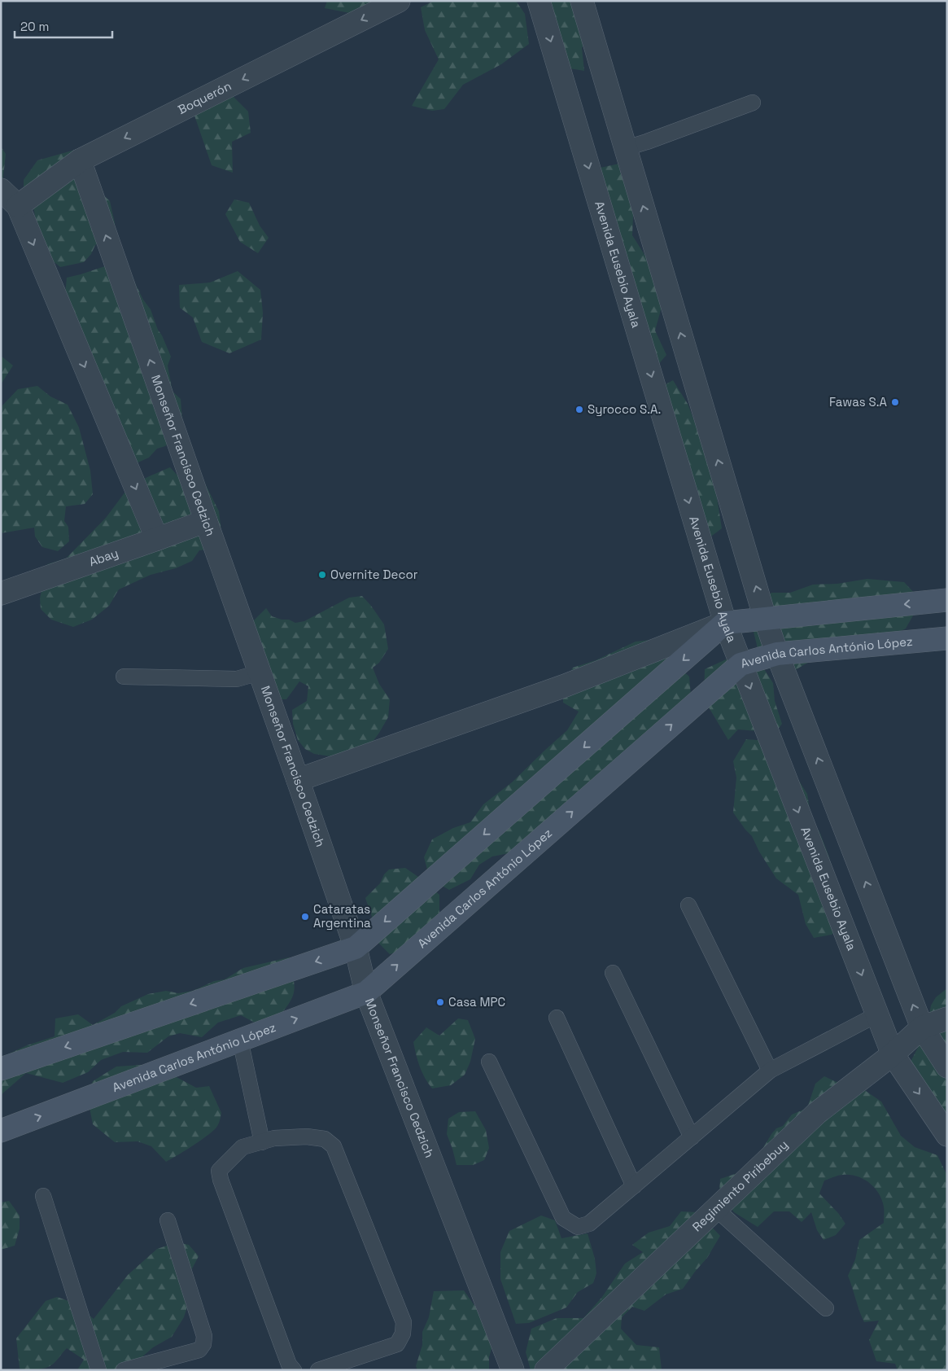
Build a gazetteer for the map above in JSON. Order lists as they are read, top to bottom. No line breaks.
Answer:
{"streets":{"main road":["Avenida Carlos António López"],"street":["Boquerón","Avenida Eusebio Ayala","Monseñor Francisco Cedzich","Abay","Regimiento Piribebuy"]},"crossings":[["Boquerón","Monseñor Francisco Cedzich"],["Avenida Eusebio Ayala","Avenida Carlos António López"],["Avenida Eusebio Ayala","Regimiento Piribebuy"],["Monseñor Francisco Cedzich","Abay"],["Monseñor Francisco Cedzich","Avenida Carlos António López"]],"one_way":["Boquerón"],"places":["Fawas S.A","Syrocco S.A.","Overnite Decor","Cataratas Argentina","Casa MPC"],"scale_bar":"20 m"}
